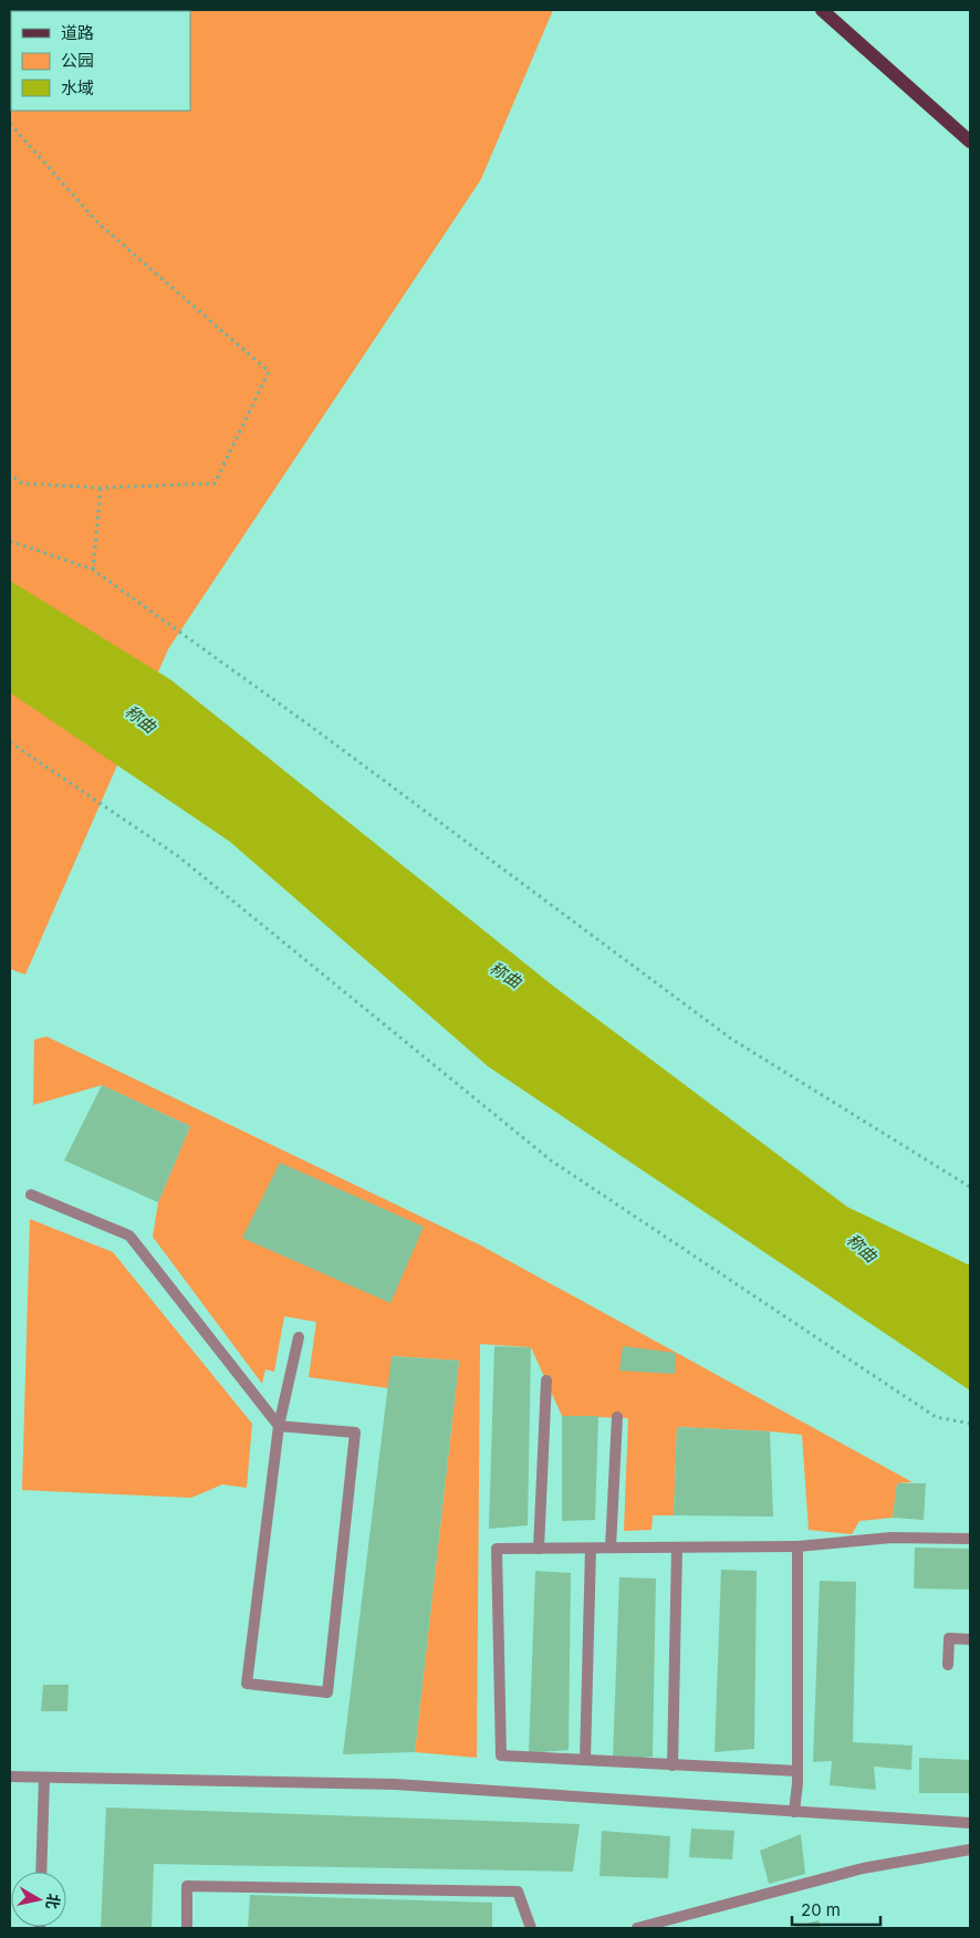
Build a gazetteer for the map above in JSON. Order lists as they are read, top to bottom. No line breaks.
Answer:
{"water":["称曲"],"legend":["道路","公园","水域"],"scale_bar":"20 m","north":"right"}
